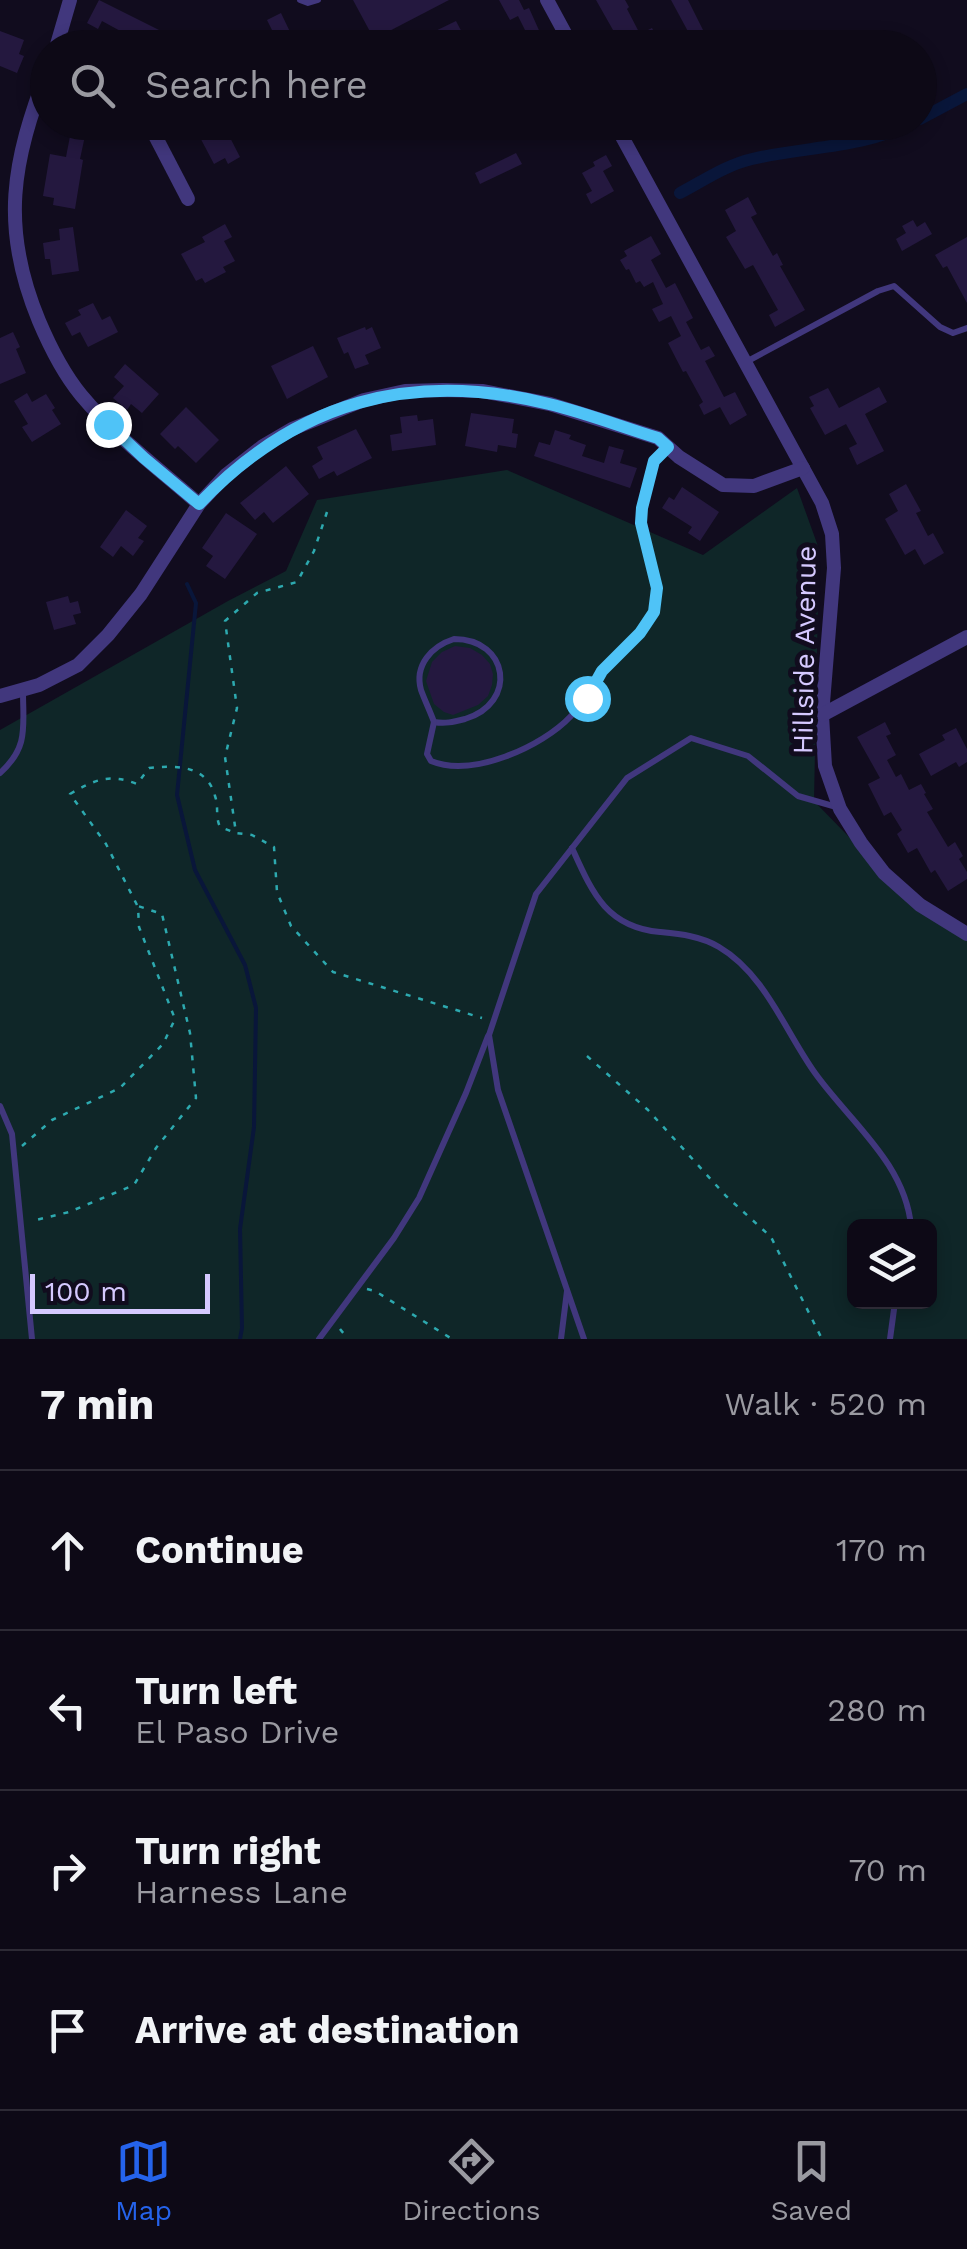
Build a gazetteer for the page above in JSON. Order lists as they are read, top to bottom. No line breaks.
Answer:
{"streets":{"street":["Hillside Avenue"]},"scale_bar":"100 m","page":{"search":"Search here","scale":"100 m","heading":["7 min","Walk · 520 m"],"list":[["Continue","170 m"],["Turn left","El Paso Drive","280 m"],["Turn right","Harness Lane","70 m"],"Arrive at destination"],"nav":["Map","Directions","Saved"]}}
